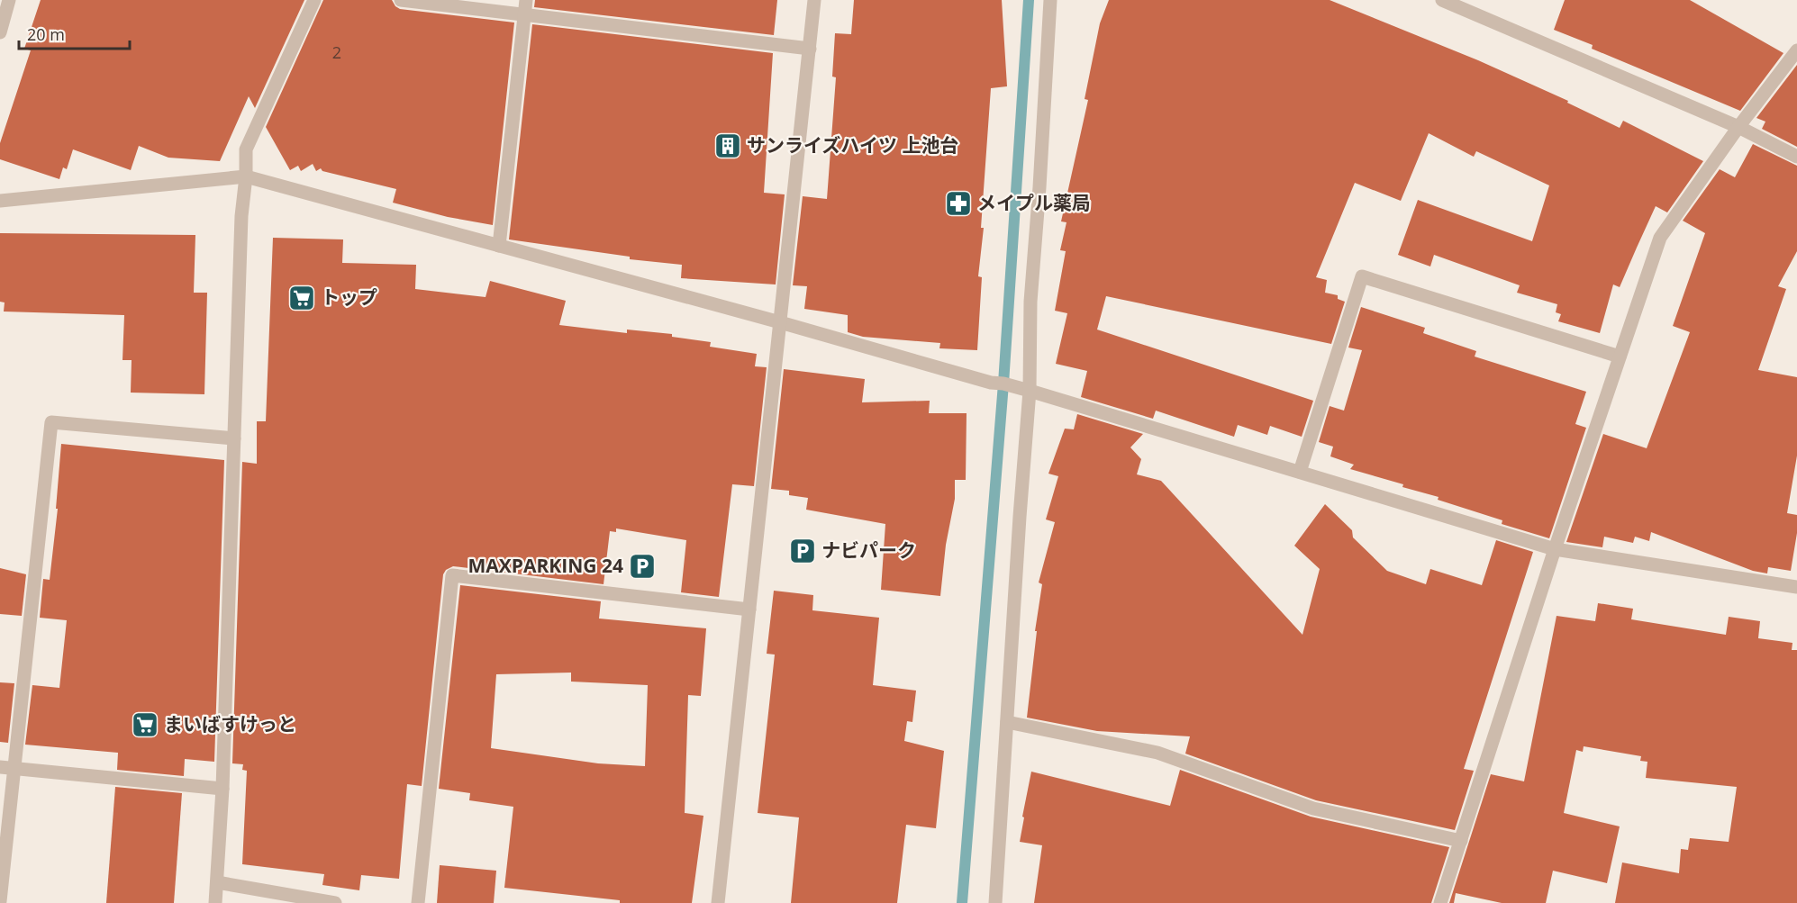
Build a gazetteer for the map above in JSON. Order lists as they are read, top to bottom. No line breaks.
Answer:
{"places":{"building":["サンライズハイツ 上池台"],"pharmacy":["メイプル薬局"],"supermarket":["トップ","まいばすけっと"],"parking":["ナビパーク","MAXPARKING 24"]},"house_numbers":["2"],"scale_bar":"20 m"}
